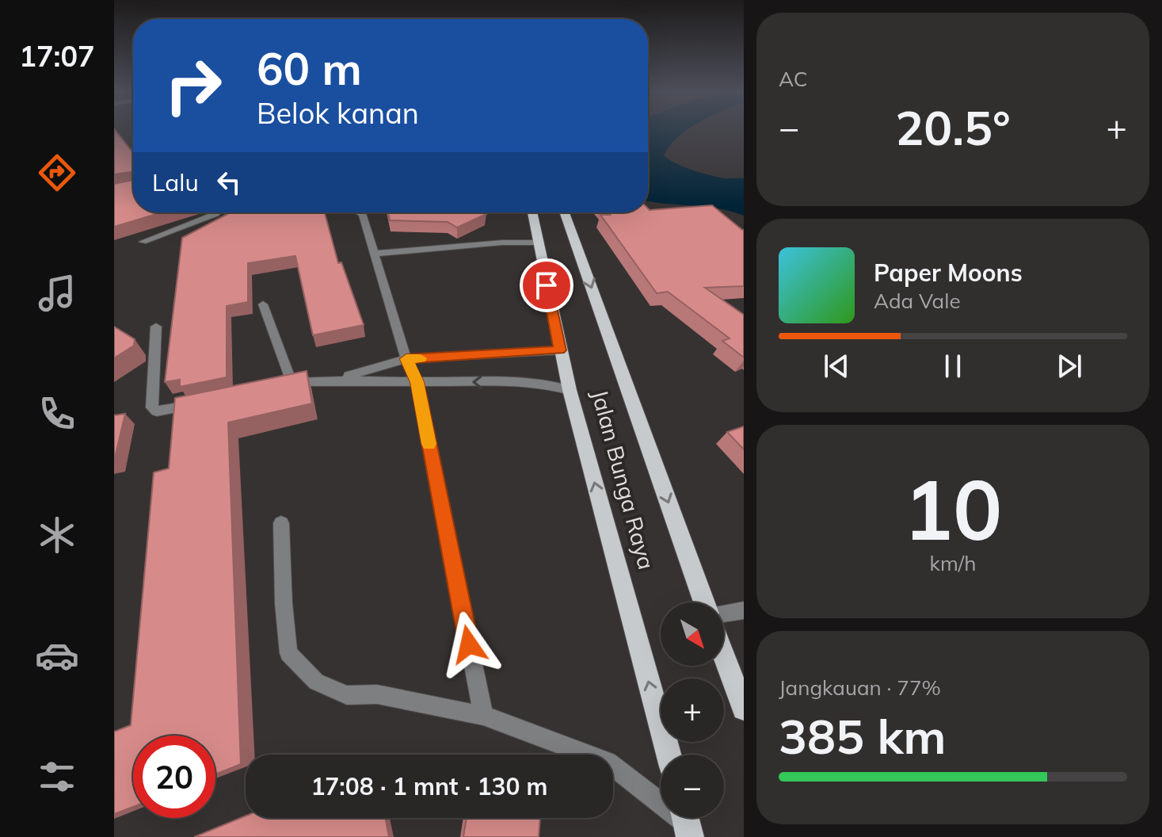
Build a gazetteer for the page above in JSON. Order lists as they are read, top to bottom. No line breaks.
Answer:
{"streets":{"main road":["Jalan Bunga Raya"]},"north":"bottom right","page":{"tabs":"17:07","tile":["AC",["10","km/h"],["Jangkauan · 77%","385 km"]],"turn":["60 m","Belok kanan"],"heat":["−","20.5°","+"],"then":"Lalu","song":["Paper Moons","Ada Vale"],"map_buttons":["+","−"],"limit":"20","trip":"17:08 · 1 mnt · 130 m"}}
